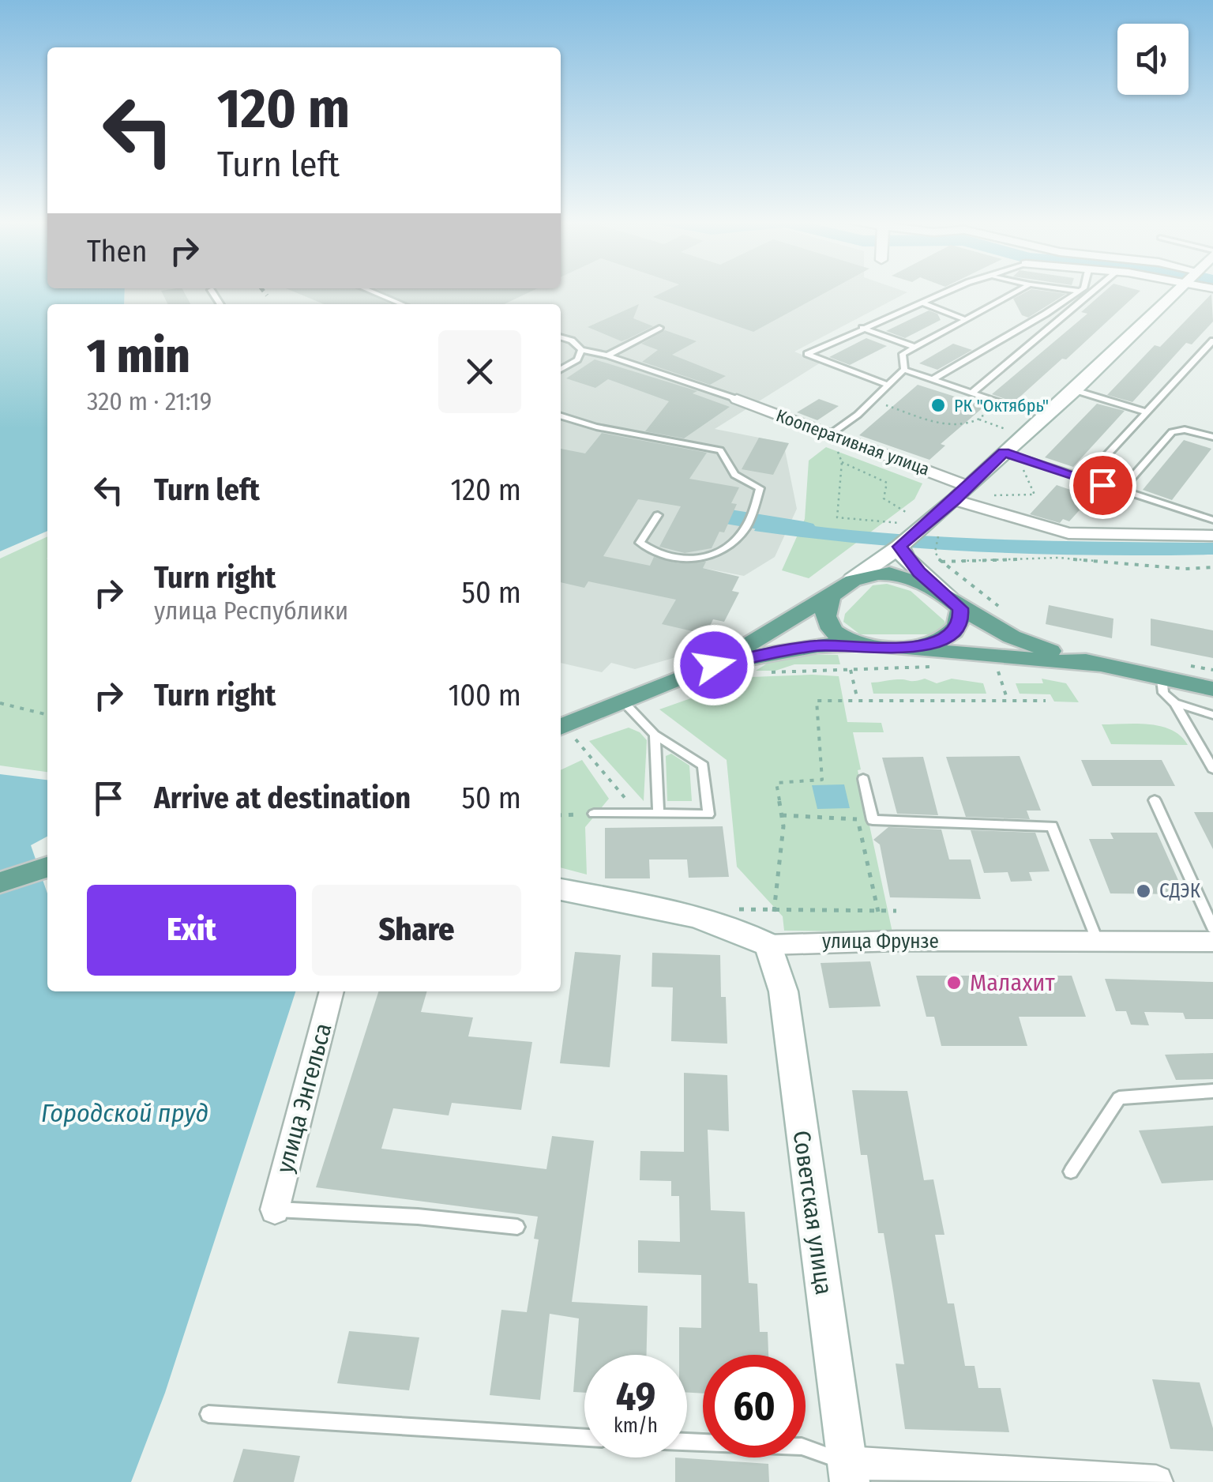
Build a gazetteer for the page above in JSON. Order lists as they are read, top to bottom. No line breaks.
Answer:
{"streets":{"main road":["улица Фрунзе","Советская улица"],"street":["Кооперативная улица","улица Энгельса"]},"crossings":[["улица Фрунзе","Советская улица"]],"water":["Городской пруд"],"places":["РК \"Октябрь\"","СДЭК","Малахит"],"page":{"turn":["120 m","Turn left"],"then":"Then","heading":["1 min","320 m · 21:19"],"list":[{"name":"Turn left","value":"120 m"},{"name":"Turn right","note":"улица Республики","value":"50 m"},{"name":"Turn right","value":"100 m"},{"name":"Arrive at destination","value":"50 m"}],"buttons":["Exit","Share"],"speed":"49 km/h","limit":"60"}}
